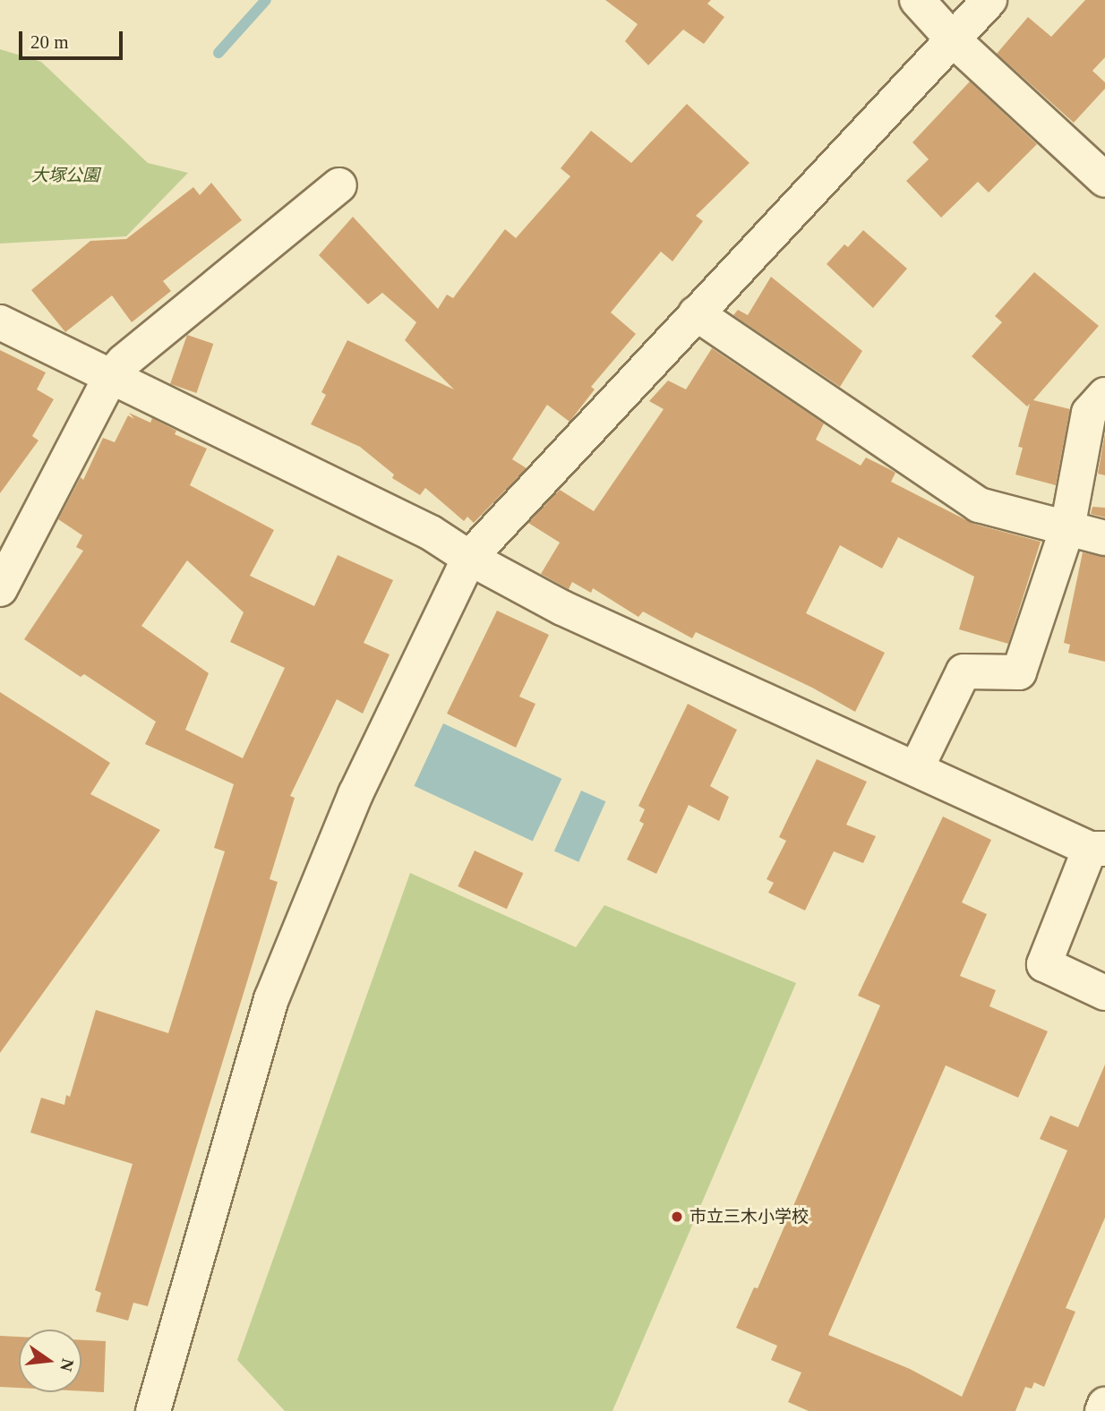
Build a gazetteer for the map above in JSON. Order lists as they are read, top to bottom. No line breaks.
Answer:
{"parks":["大塚公園"],"places":["市立三木小学校"],"scale_bar":"20 m","north":"right"}
